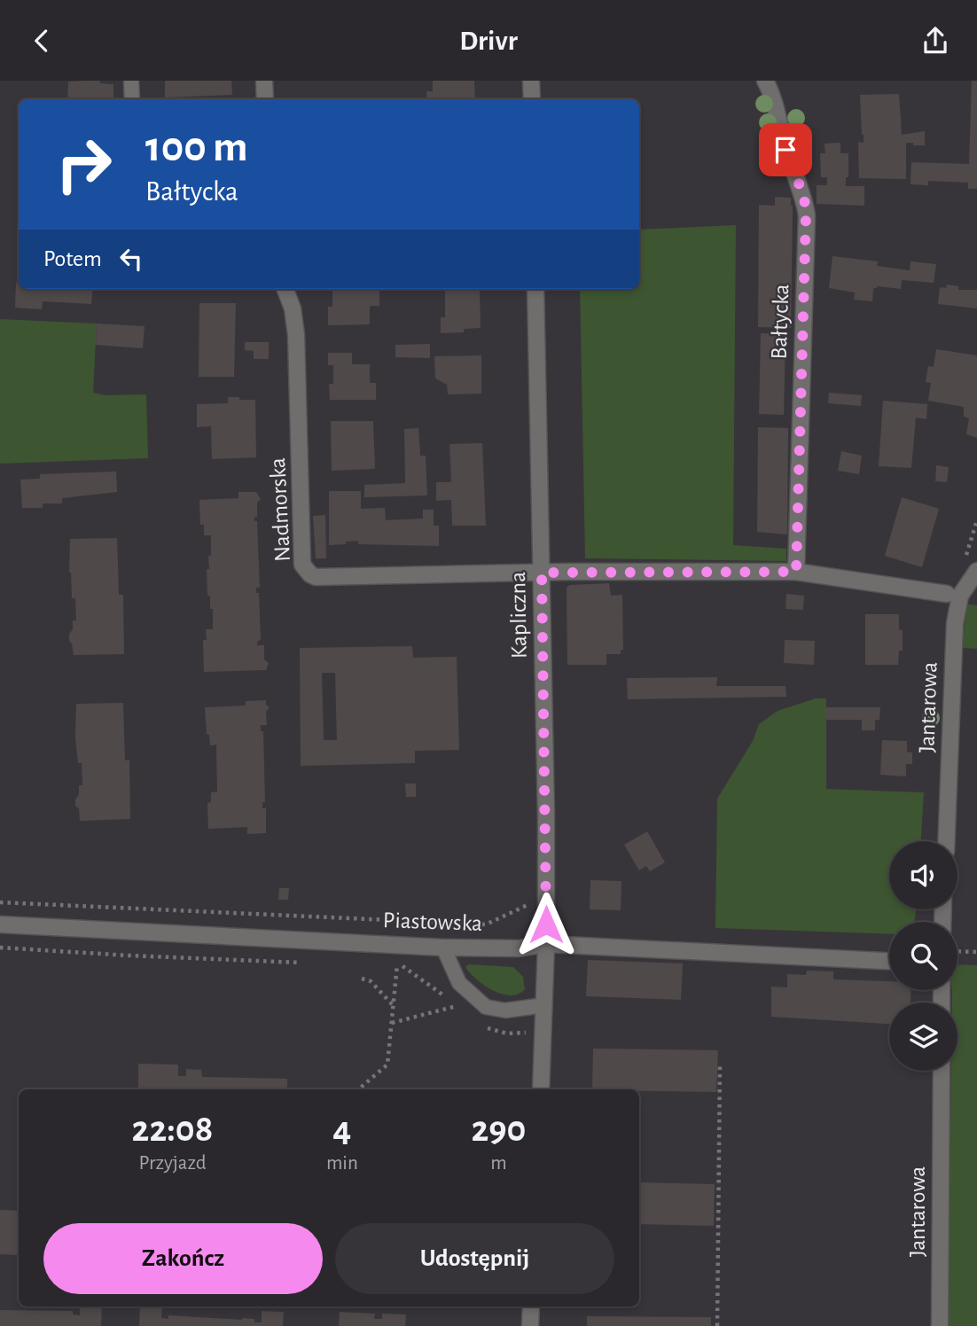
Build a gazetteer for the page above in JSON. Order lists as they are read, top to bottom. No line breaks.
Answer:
{"streets":{"street":["Bałtycka","Nadmorska","Kapliczna","Jantarowa","Piastowska"]},"crossings":[["Nadmorska","Kapliczna"],["Kapliczna","Piastowska"]],"page":{"header":"Drivr","turn":["100 m","Bałtycka"],"then":"Potem","eta":["22:08","Przyjazd","4","min","290","m"],"buttons":["Zakończ","Udostępnij"]}}
